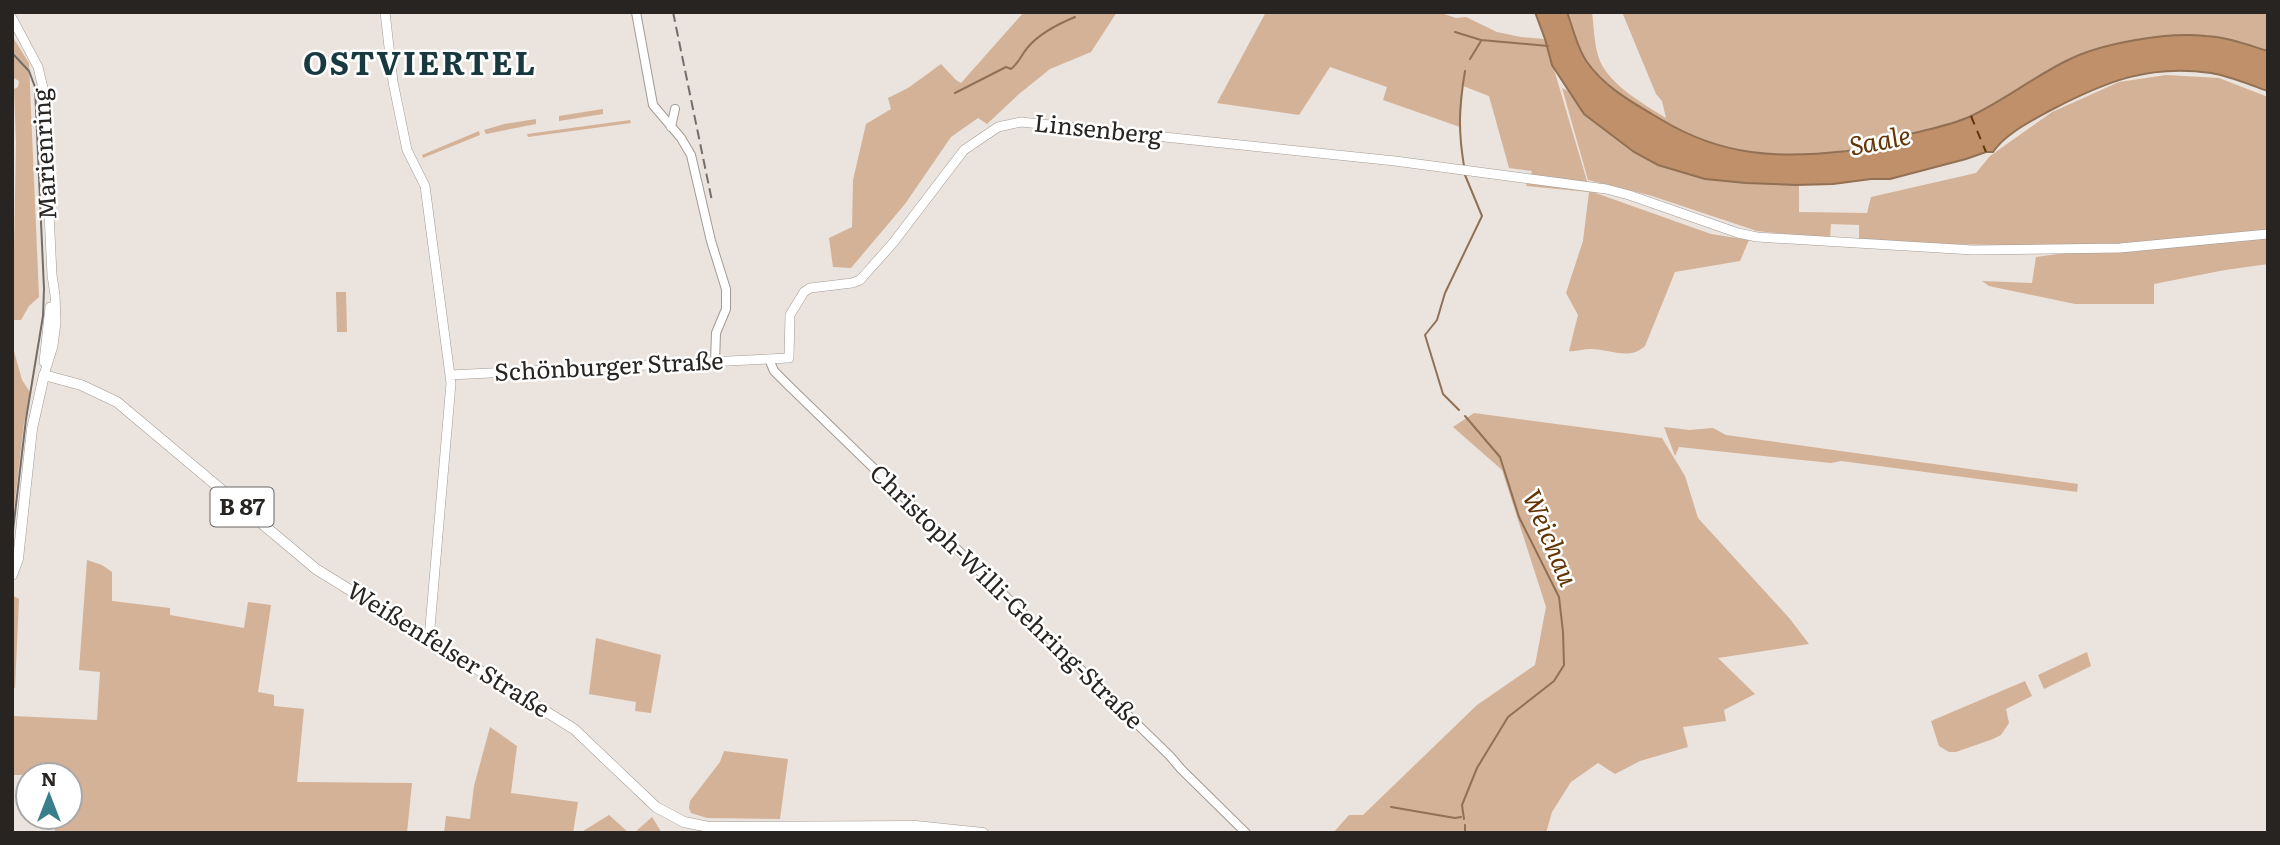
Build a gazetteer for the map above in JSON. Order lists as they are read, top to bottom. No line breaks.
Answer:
{"streets":{"main road":["Linsenberg","Marienring","Schönburger Straße","B 87","Weißenfelser Straße"],"street":["Christoph-Willi-Gehring-Straße"]},"crossings":[["Linsenberg","Schönburger Straße"],["Linsenberg","Christoph-Willi-Gehring-Straße"],["Marienring","Weißenfelser Straße"],["Schönburger Straße","Christoph-Willi-Gehring-Straße"]],"districts":["OSTVIERTEL"],"water":["Saale","Weichau"],"north":"top"}
